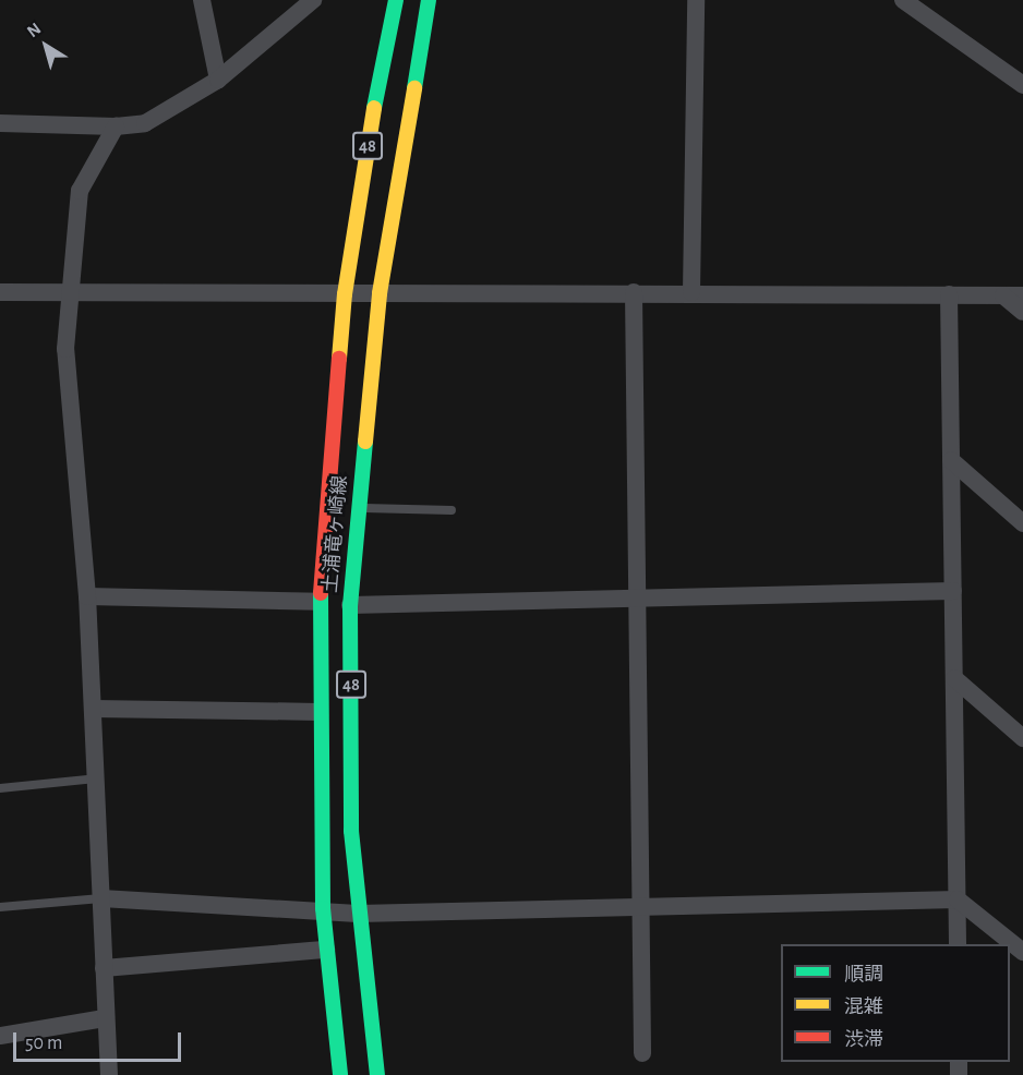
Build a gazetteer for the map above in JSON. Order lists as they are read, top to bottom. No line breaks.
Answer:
{"streets":{"main road":["48","土浦竜ヶ崎線"]},"legend":["順調","混雑","渋滞"],"scale_bar":"50 m","north":"top left"}
